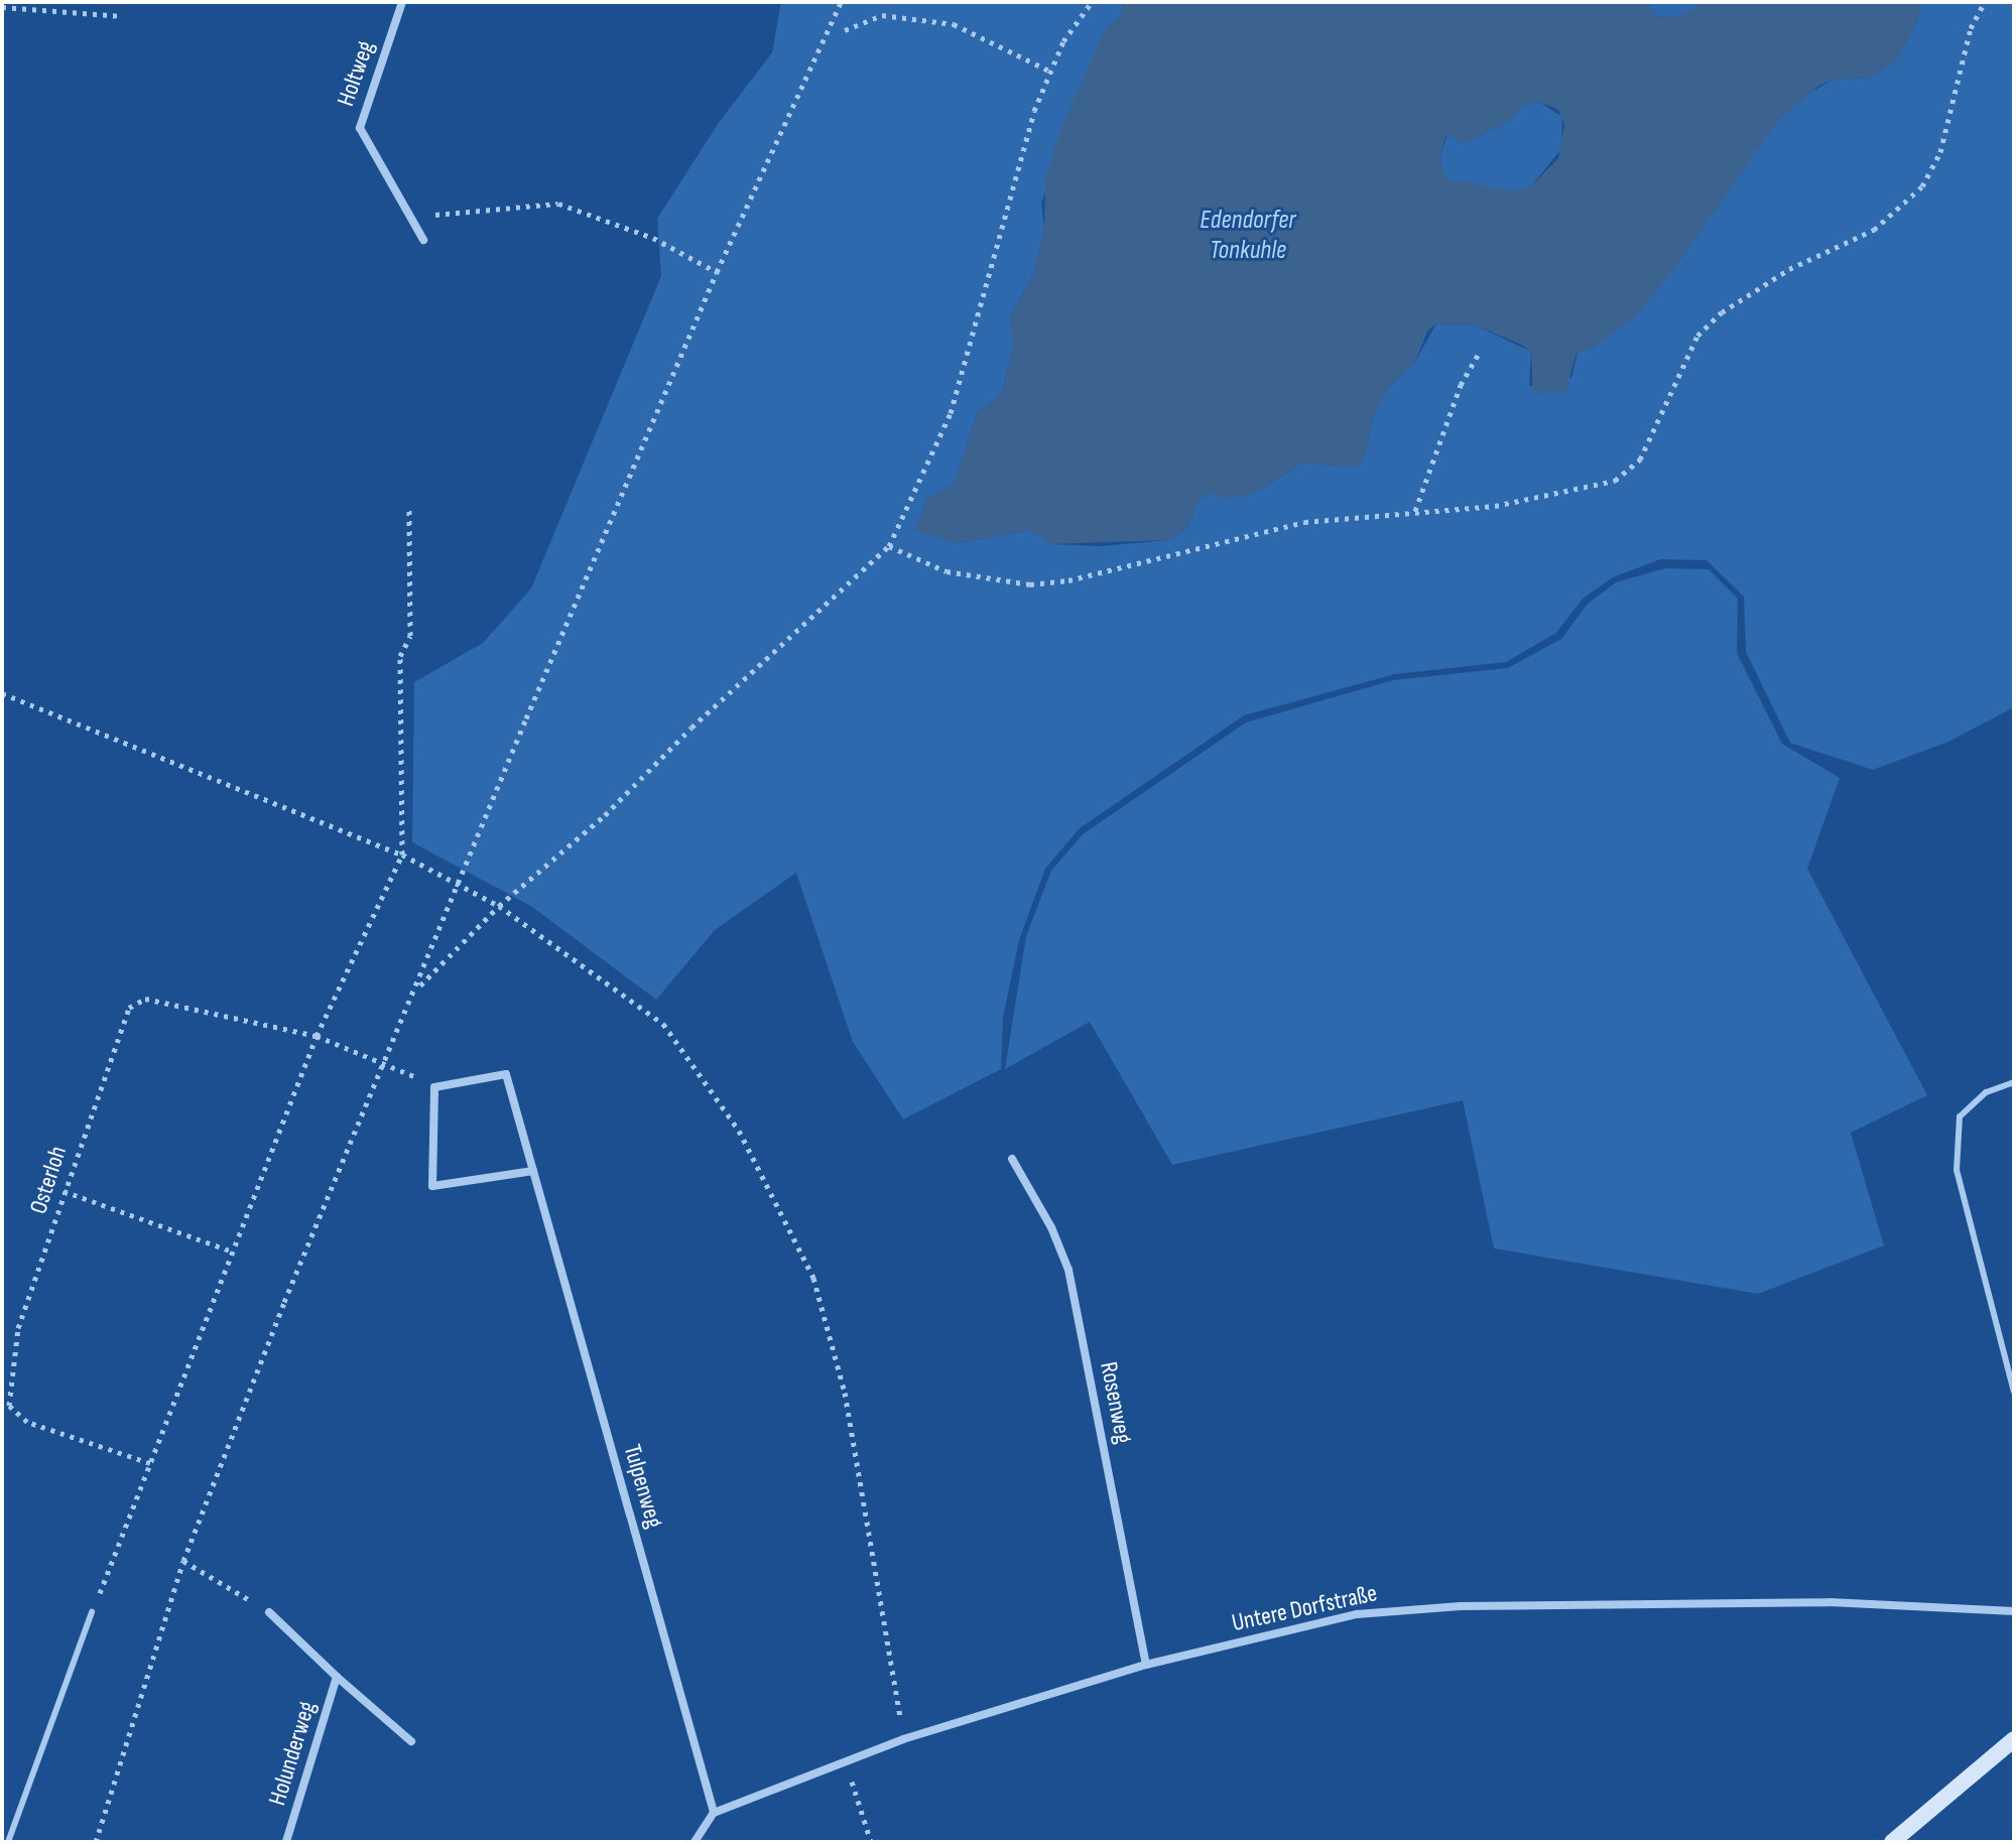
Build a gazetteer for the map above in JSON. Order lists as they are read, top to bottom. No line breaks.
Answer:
{"streets":{"street":["Holtweg","Rosenweg","Tulpenweg","Untere Dorfstraße","Holunderweg"],"path":["Osterloh"]},"crossings":[["Rosenweg","Untere Dorfstraße"],["Tulpenweg","Untere Dorfstraße"]],"water":["Edendorfer Tonkuhle"]}
